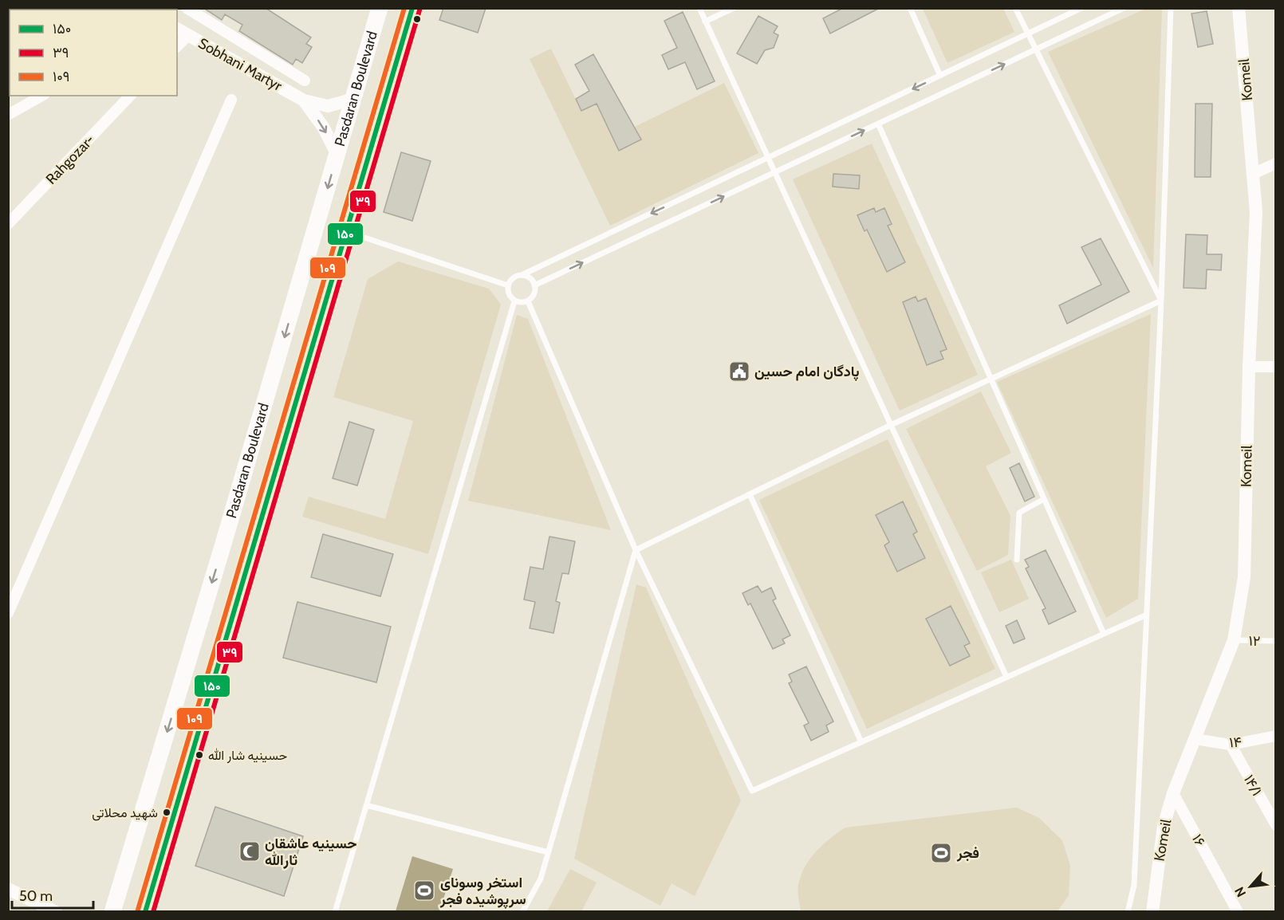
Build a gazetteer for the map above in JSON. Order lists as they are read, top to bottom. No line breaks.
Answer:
{"streets":{"main road":["Pasdaran Boulevard"],"street":["Sobhani Martyr","Komeil","Rahgozar-","۱۴","۱۴/۱","۱۶"],"lane":["۱۲"]},"crossings":[["Komeil","۱۲"],["Komeil","۱۴"],["Komeil","۱۶"],["۱۴","۱۴/۱"]],"places":{"public building":["پادگان امام حسین"],"other":["حسینیه شار الله","شهید محلاتی"],"mosque":["حسینیه عاشقان ثارالله"],"sports":["فجر","استخر وسونای سرپوشیده فجر"]},"lines":["transit line ۱۵۰","transit line ۱۰۹","transit line ۳۹"],"legend":["۱۵۰","۳۹","۱۰۹"],"scale_bar":"50 m","north":"bottom left"}
